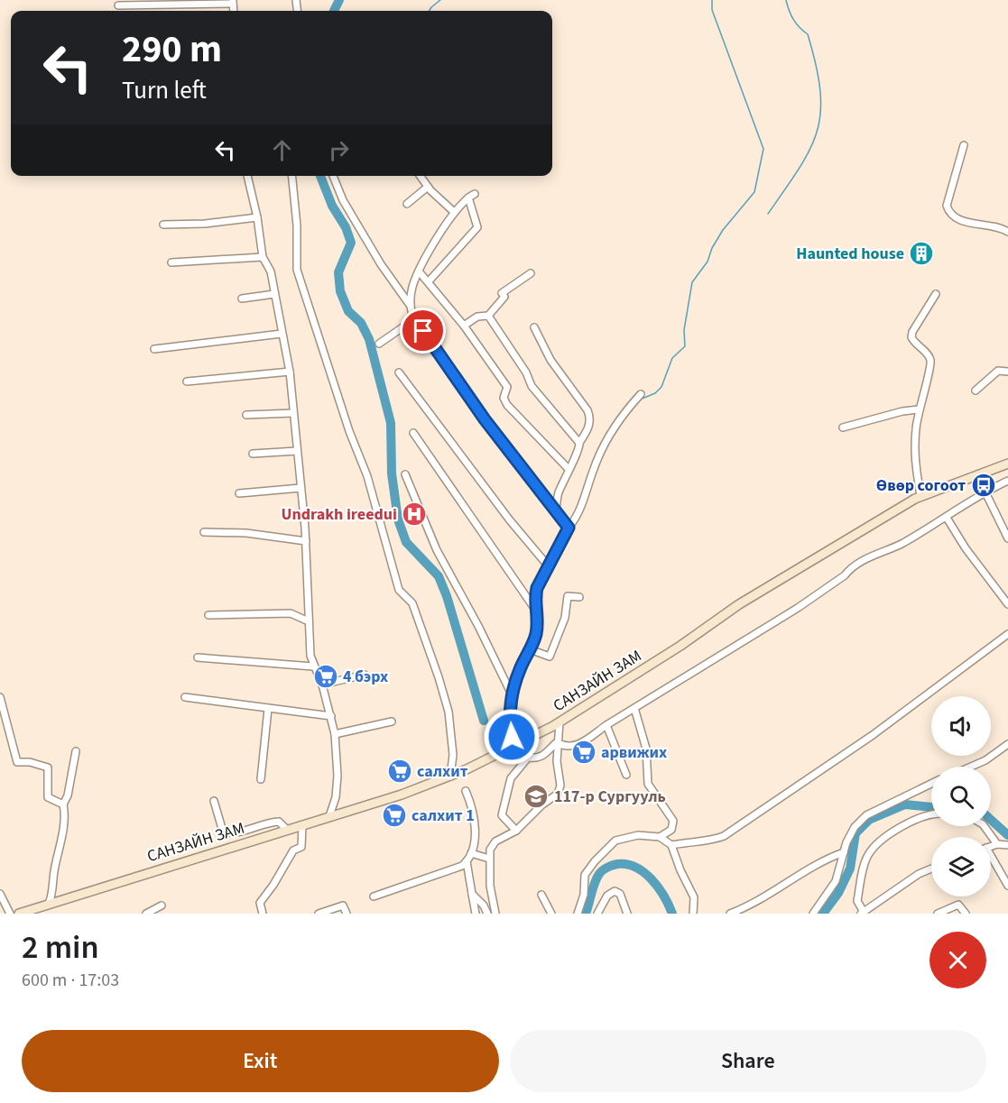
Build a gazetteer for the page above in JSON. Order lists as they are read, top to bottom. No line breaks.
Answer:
{"streets":{"main road":["САНЗАЙН ЗАМ"]},"places":{"building":["Haunted house"],"bus stop":["Өвөр согоот"],"hospital":["Undrakh ireedui"],"supermarket":["4 бэрх","арвижих","салхит","салхит 1"],"school or university":["117-р Сургууль"]},"page":{"turn":["290 m","Turn left"],"heading":["2 min","600 m · 17:03"],"buttons":["Exit","Share"]}}
